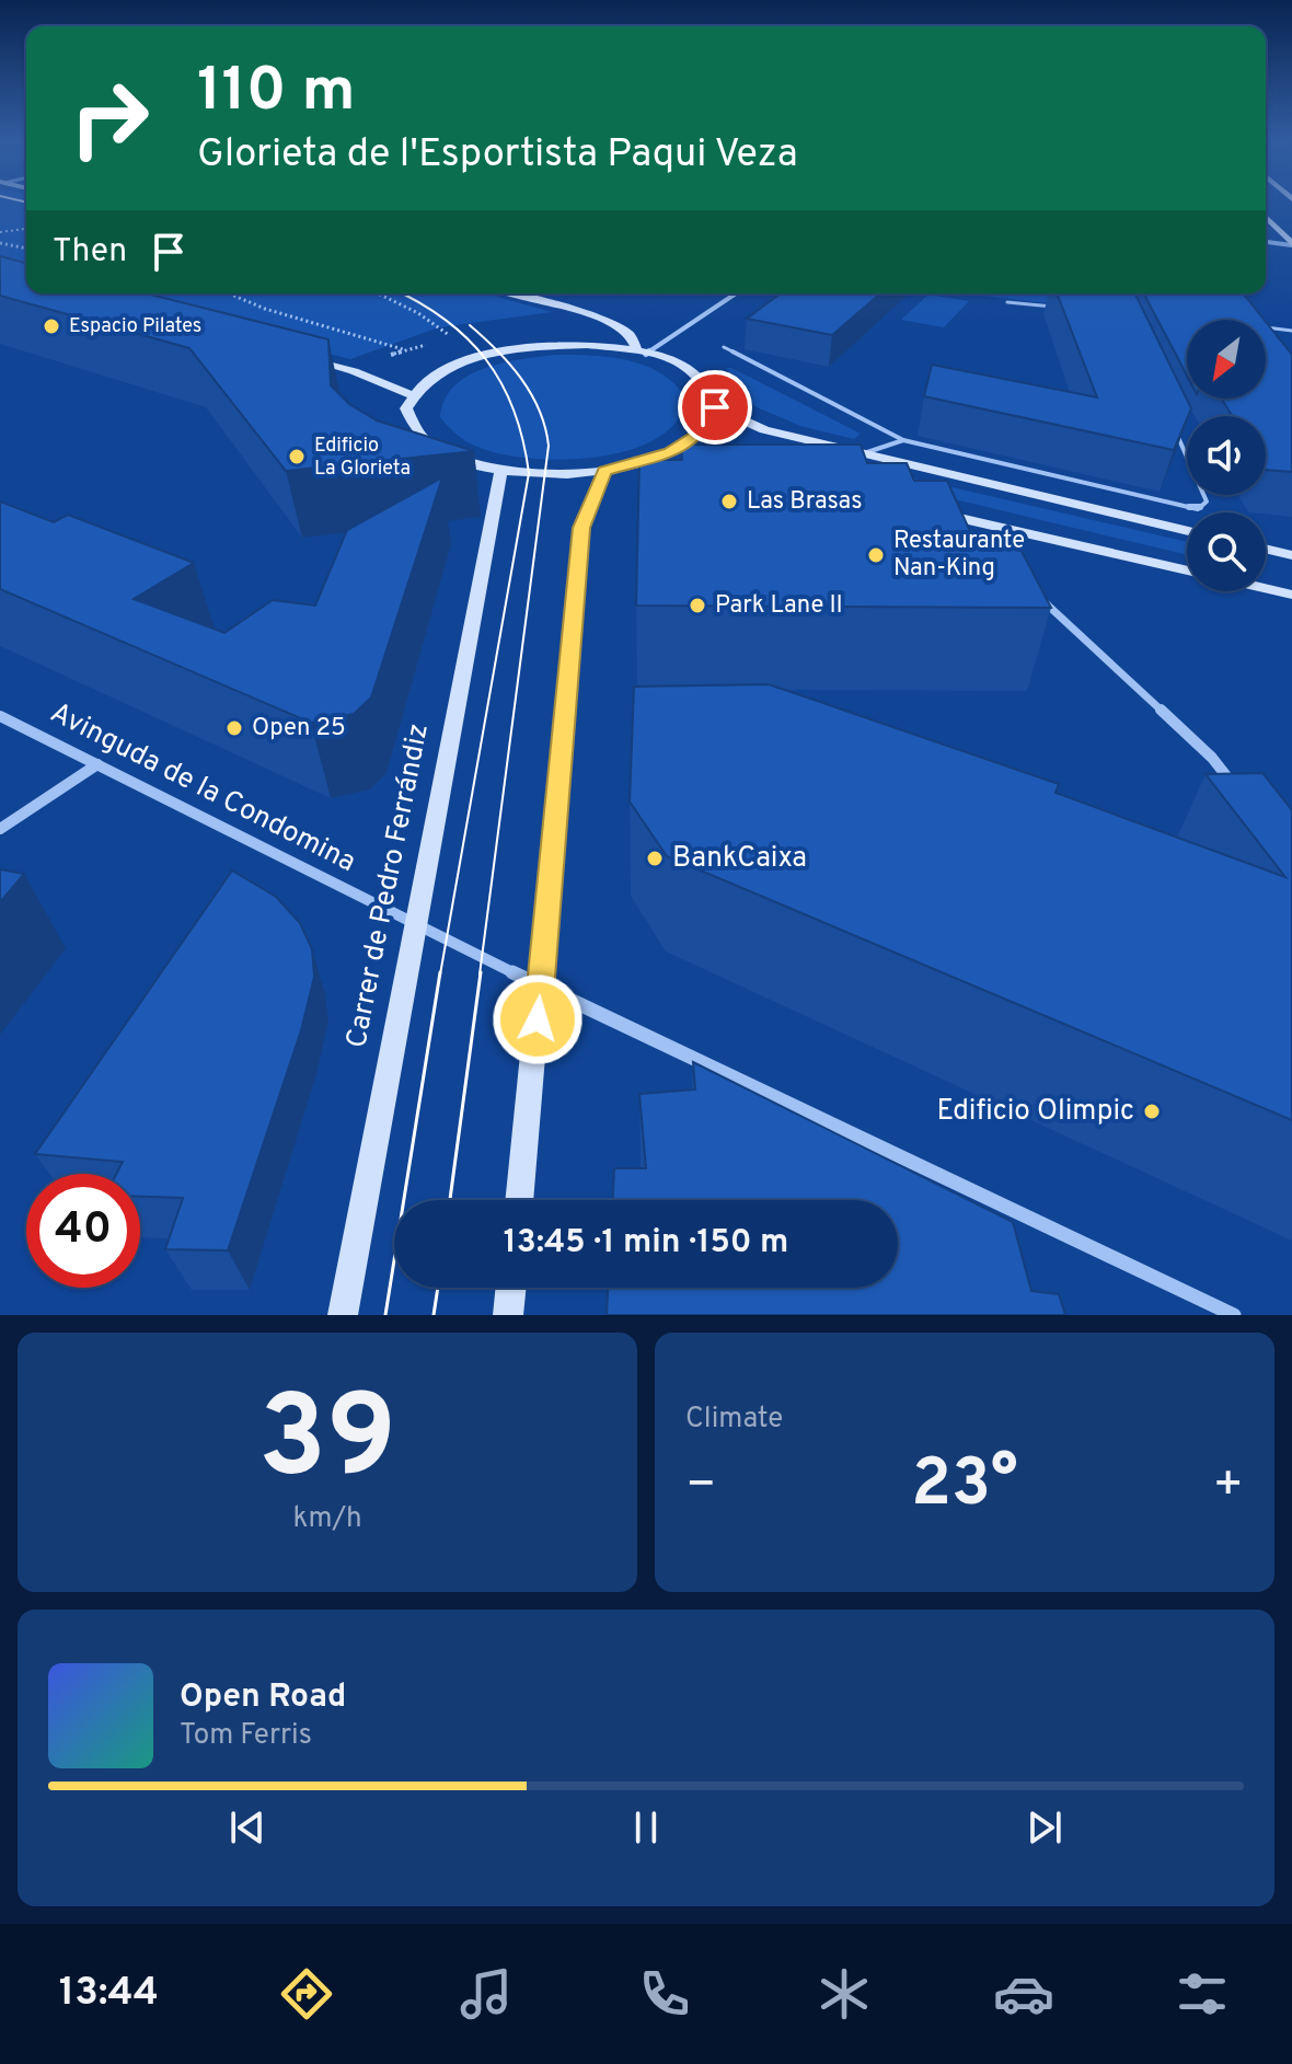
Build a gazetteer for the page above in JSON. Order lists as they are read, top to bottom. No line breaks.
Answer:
{"streets":{"main road":["Carrer de Pedro Ferrándiz"],"street":["Avinguda de la Condomina"]},"crossings":[["Avinguda de la Condomina","Carrer de Pedro Ferrándiz"]],"places":["Espacio Pilates","Edificio La Glorieta","Las Brasas","Restaurante Nan-King","Park Lane II","Open 25","BankCaixa","Edificio Olimpic"],"north":"bottom left","page":{"turn":["110 m","Glorieta de l'Esportista Paqui Veza"],"then":"Then","limit":"40","trip":"13:45 · 1 min · 150 m","tile":[["39","km/h"],"Climate"],"heat":["−","23°","+"],"song":["Open Road","Tom Ferris"],"tabs":"13:44"}}
